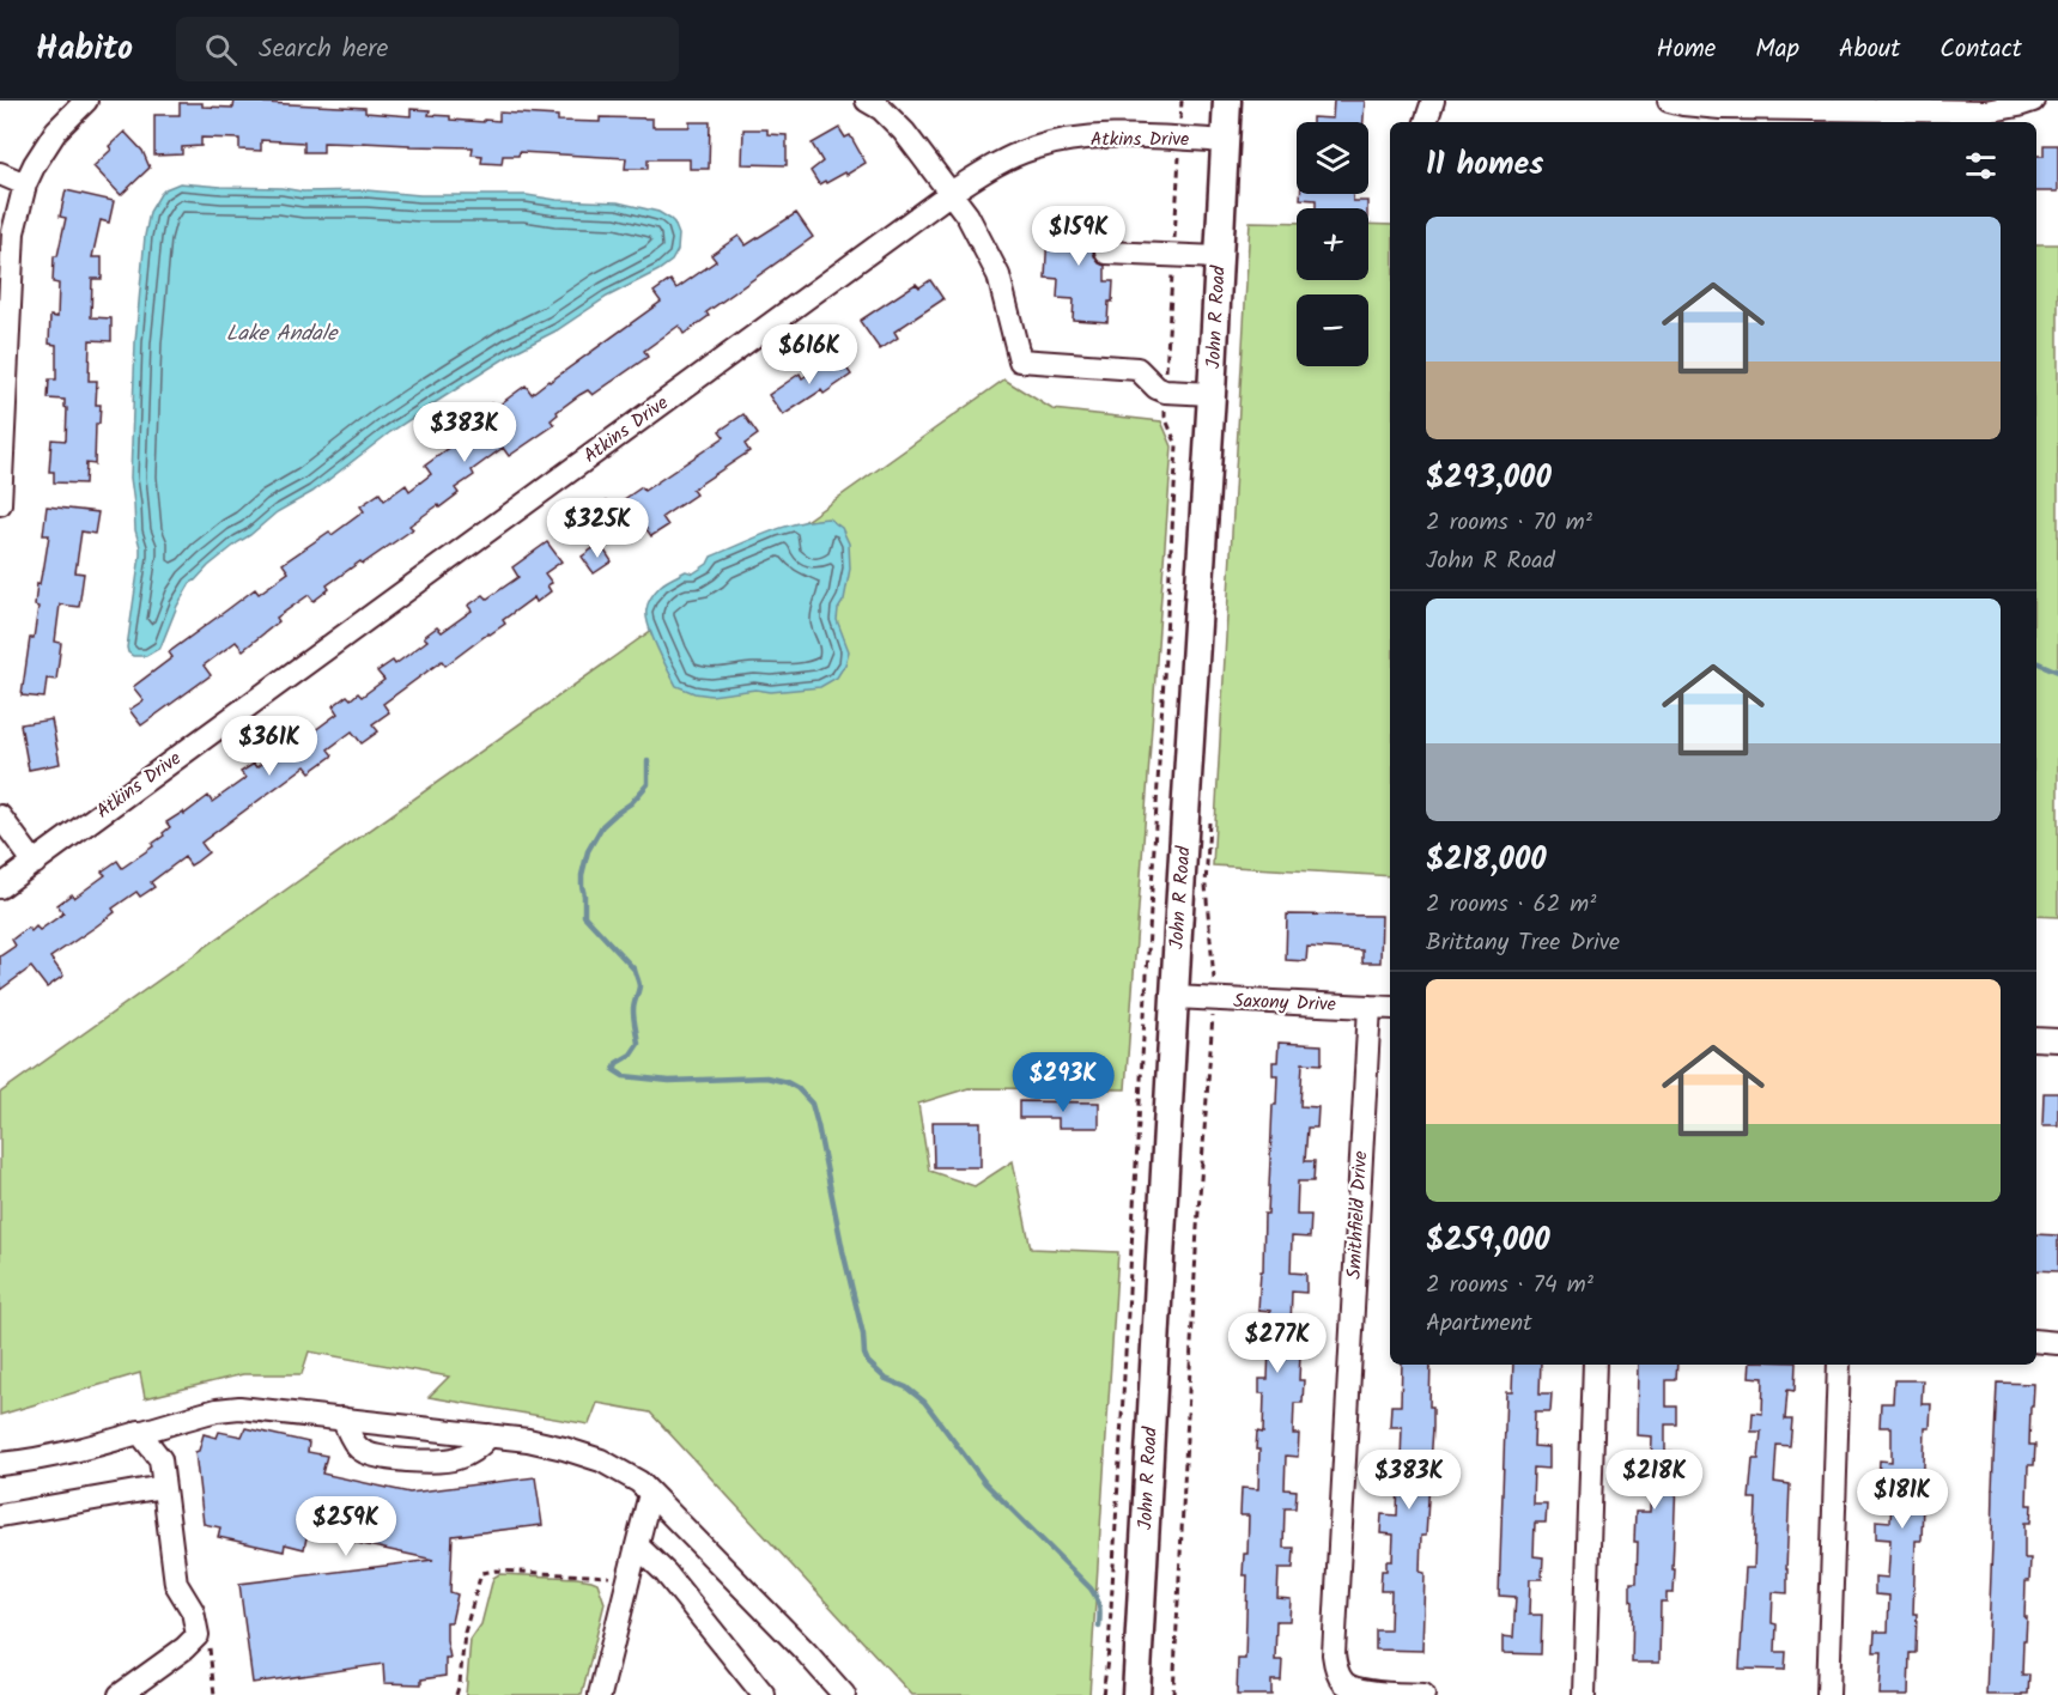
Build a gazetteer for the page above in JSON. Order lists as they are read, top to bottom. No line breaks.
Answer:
{"streets":{"main road":["John R Road"],"street":["Atkins Drive","Saxony Drive","Smithfield Drive"]},"crossings":[["Atkins Drive","John R Road"],["John R Road","Saxony Drive"],["Saxony Drive","Smithfield Drive"]],"water":["Lake Andale"],"page":{"header":"Habito","search":"Search here","nav":["Home","Map","About","Contact"],"map_buttons":["+","−"],"heading":"11 homes","price":["$159K","$616K","$383K","$325K","$361K","$293K","$277K","$383K","$218K","$181K","$259K"],"list":[{"name":"$293,000","note":"2 rooms · 70 m² · John R Road"},{"name":"$218,000","note":"2 rooms · 62 m² · Brittany Tree Drive"},{"name":"$259,000","note":"2 rooms · 74 m² · Apartment"}]}}
